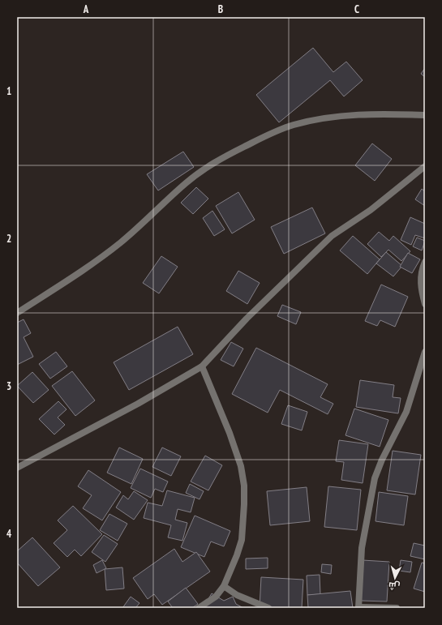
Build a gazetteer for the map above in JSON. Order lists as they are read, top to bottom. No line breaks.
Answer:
{"north":"bottom","grid":{"columns":["A","B","C"],"rows":["1","2","3","4"]}}
